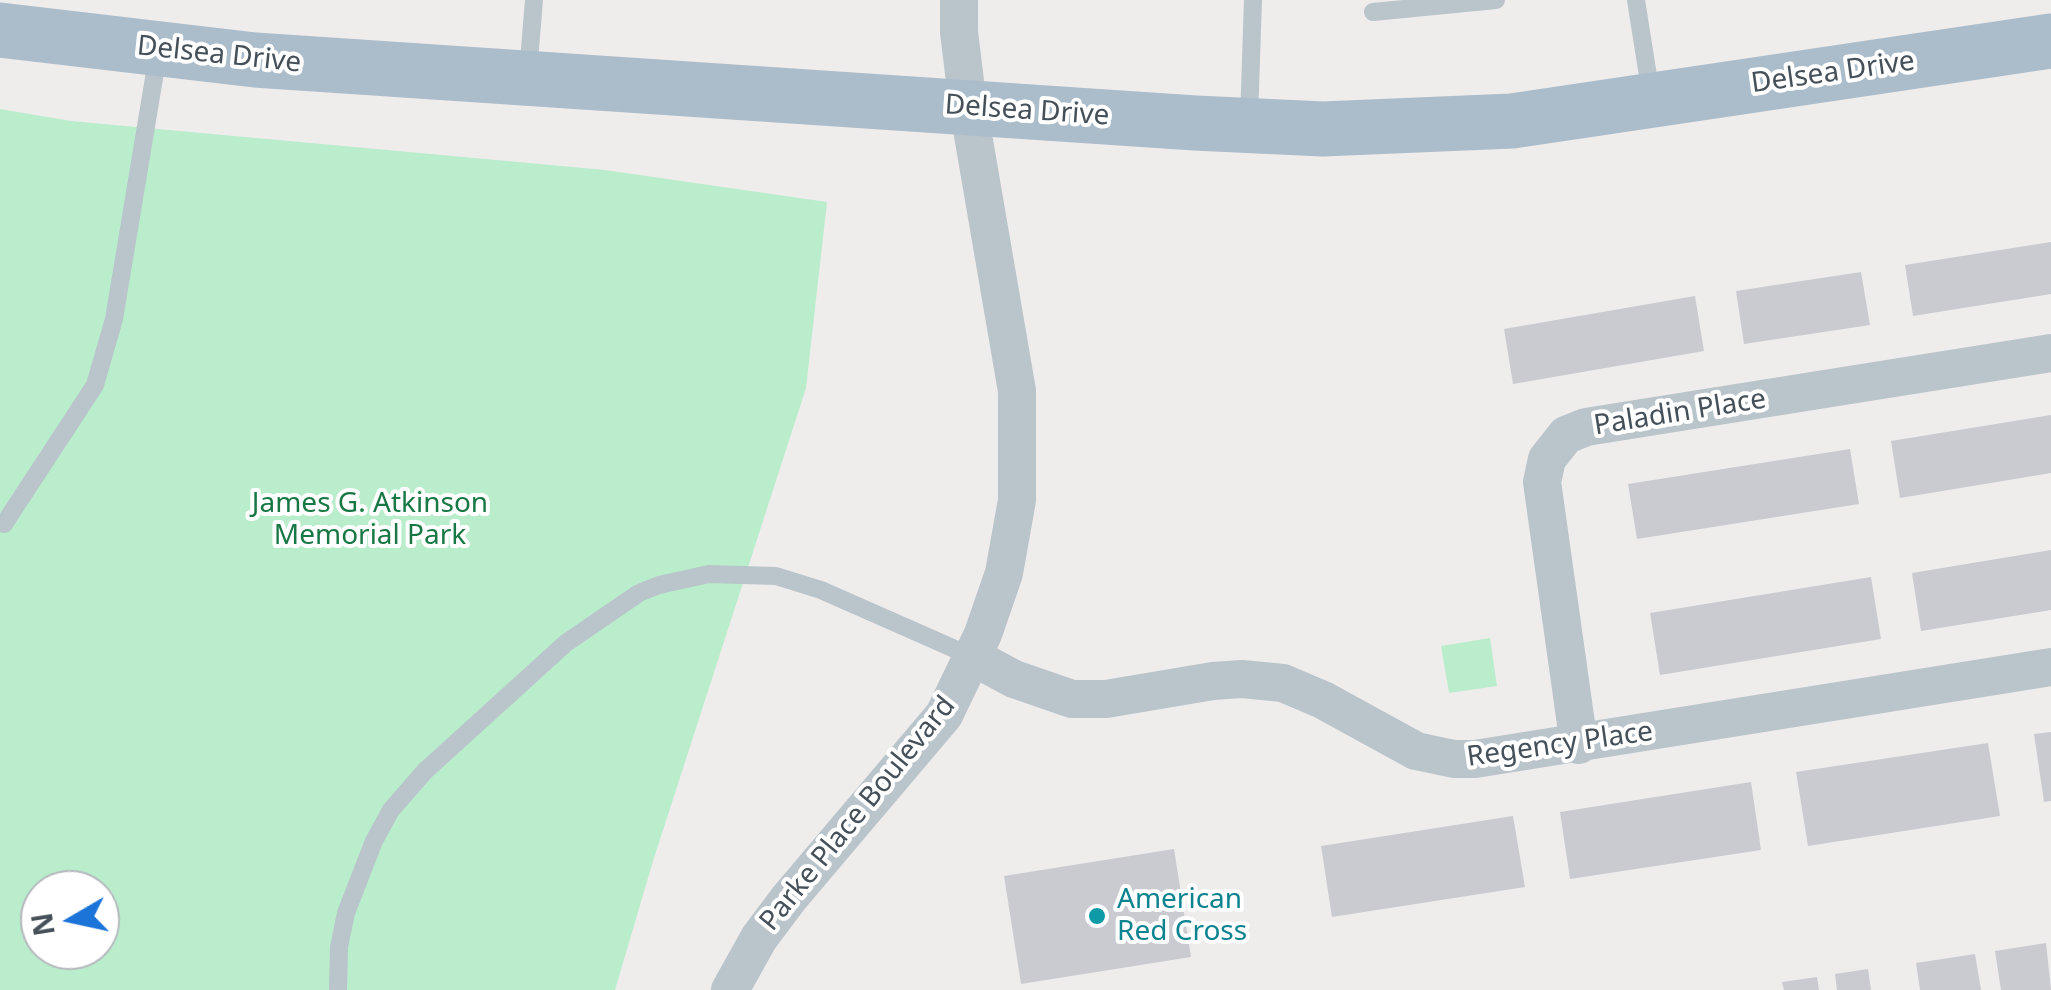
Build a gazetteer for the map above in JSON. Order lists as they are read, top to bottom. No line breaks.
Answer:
{"streets":{"main road":["Delsea Drive"],"street":["Paladin Place","Regency Place","Parke Place Boulevard"]},"crossings":[["Delsea Drive","Parke Place Boulevard"],["Paladin Place","Regency Place"],["Regency Place","Parke Place Boulevard"]],"parks":["James G. Atkinson Memorial Park"],"places":["American Red Cross"],"north":"left"}
